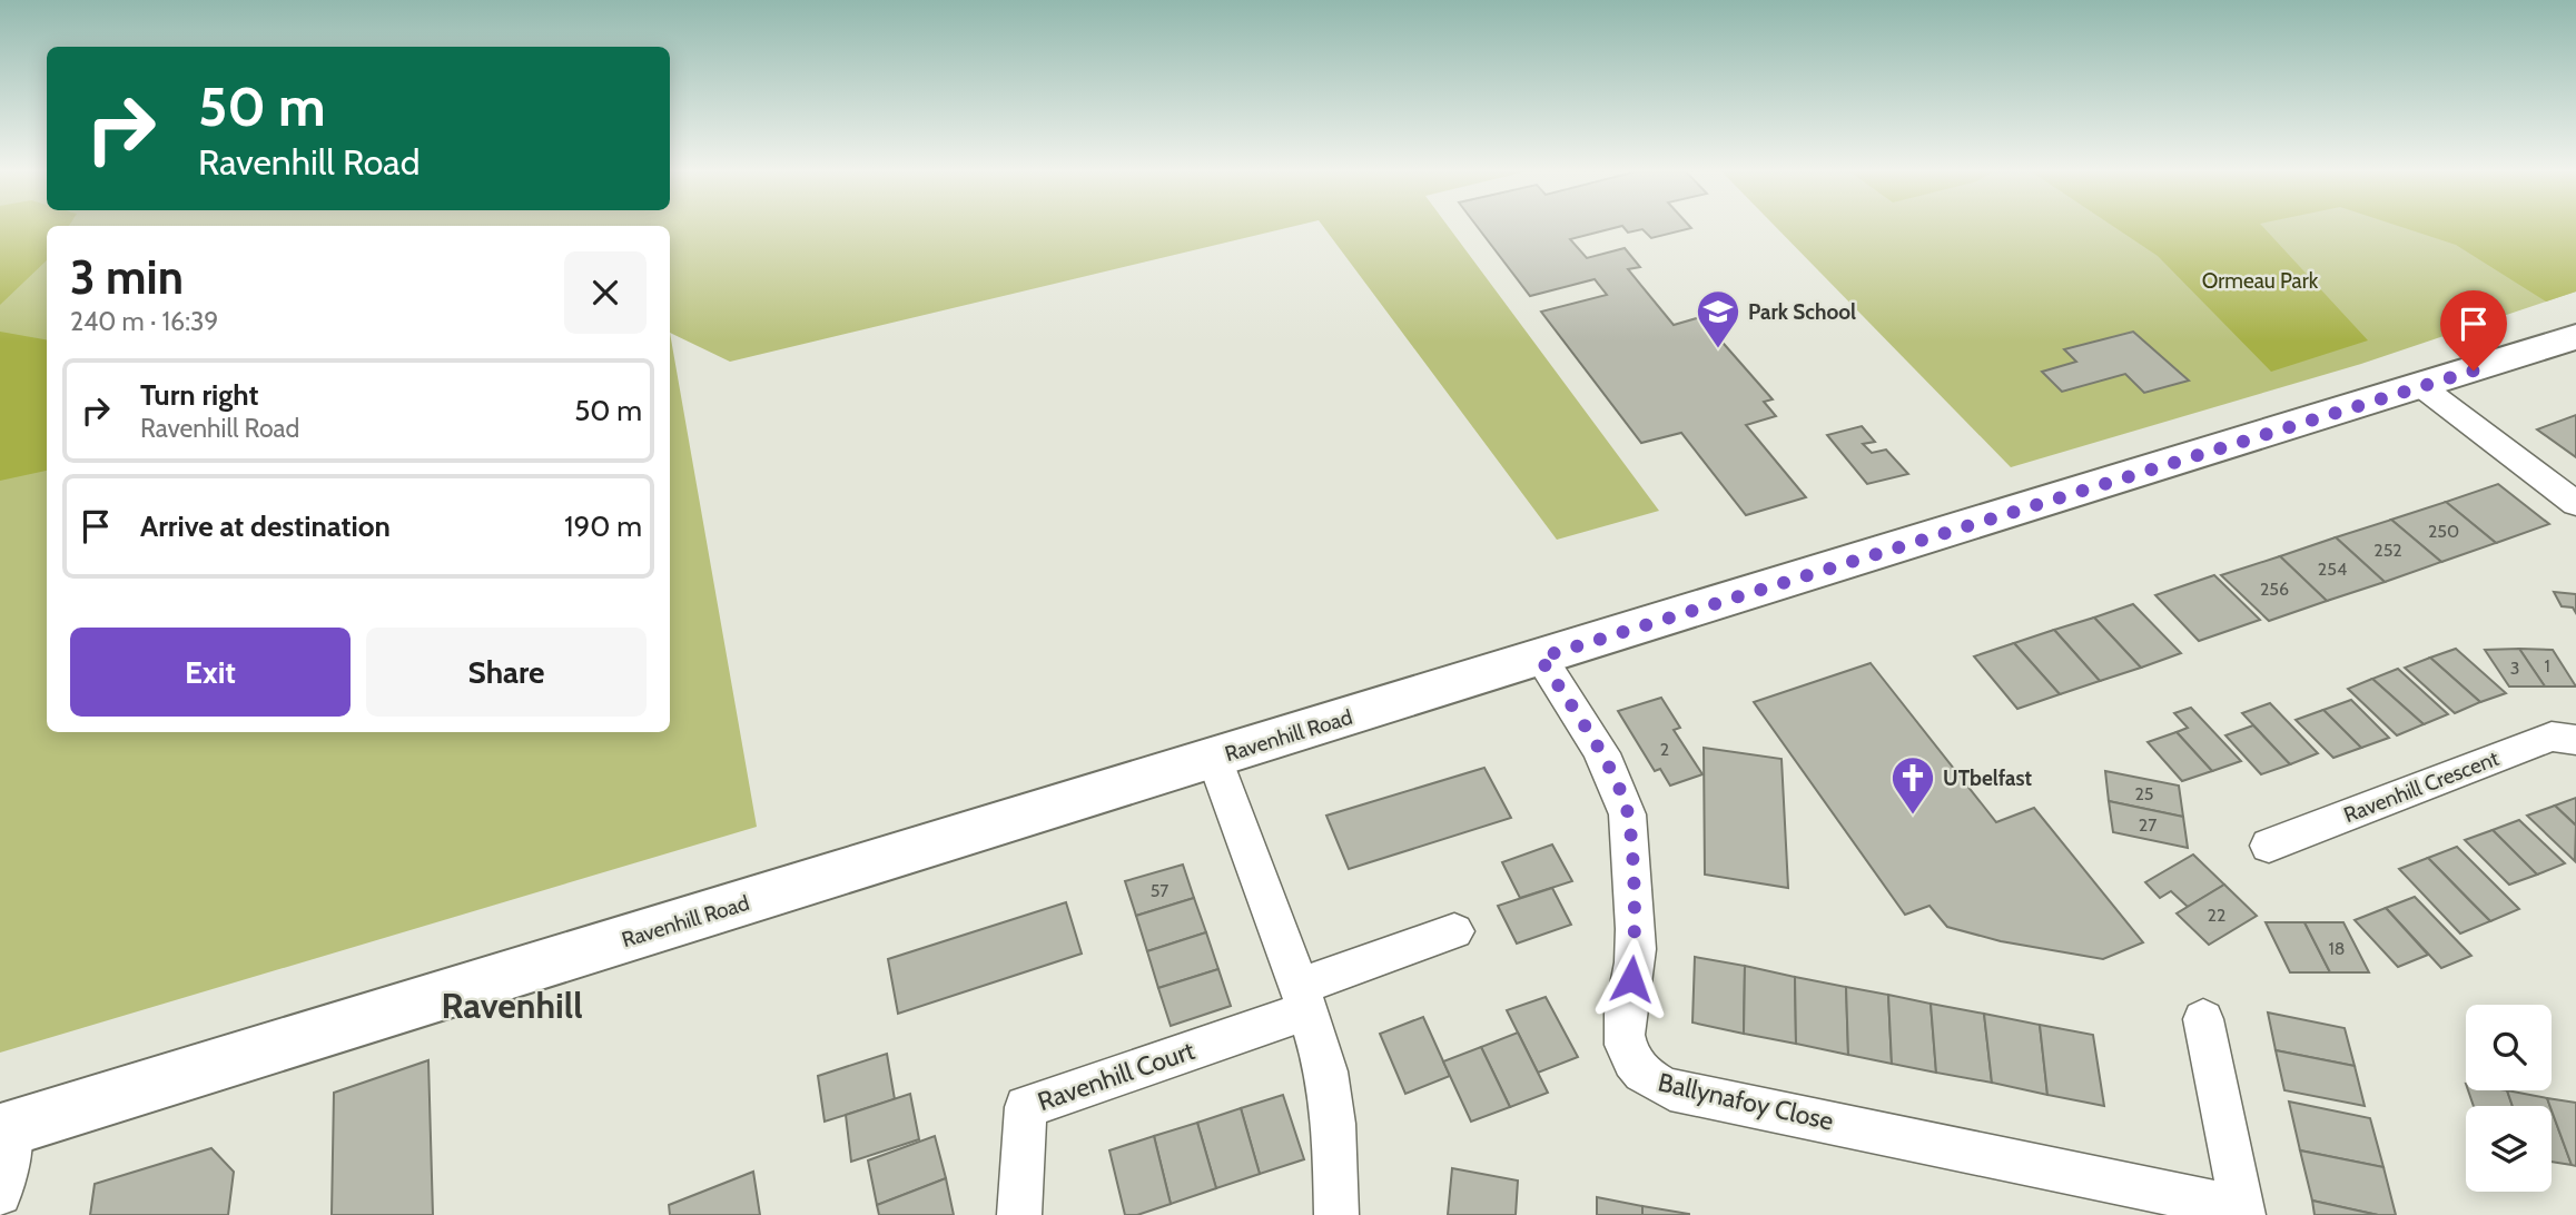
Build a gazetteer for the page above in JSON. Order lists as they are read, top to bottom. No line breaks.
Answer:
{"streets":{"main road":["Ravenhill Road"],"street":["Ravenhill Crescent","Ravenhill Court","Ballynafoy Close"]},"crossings":[["Ravenhill Road","Ballynafoy Close"]],"districts":["Ravenhill"],"parks":["Ormeau Park"],"places":{"school or university":["Park School"],"church":["UTbelfast"]},"house_numbers":["250","252","254","256","1","3","2","25","27","57","22","18"],"page":{"turn":["50 m","Ravenhill Road"],"heading":["3 min","240 m · 16:39"],"list":[{"name":"Turn right","note":"Ravenhill Road","value":"50 m"},{"name":"Arrive at destination","value":"190 m"}],"buttons":["Exit","Share"]}}
